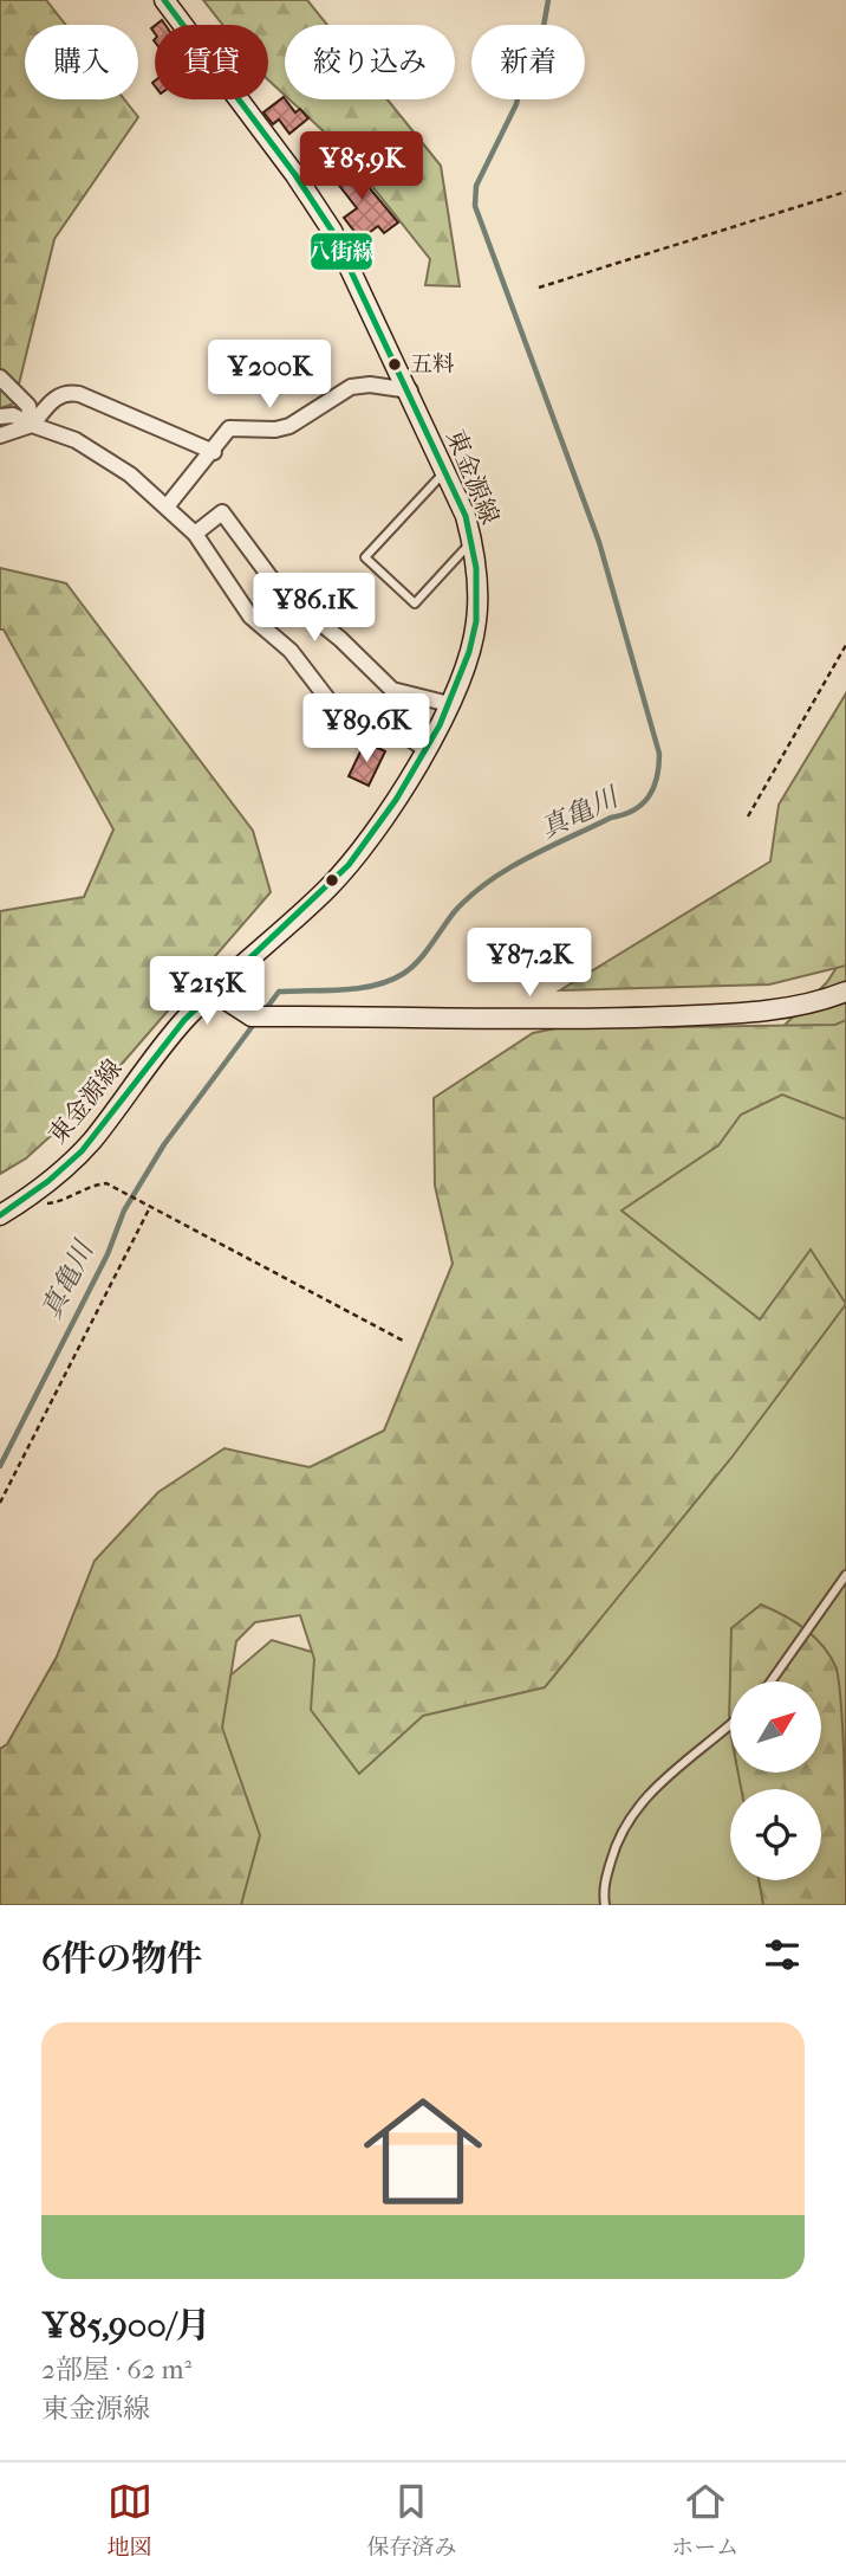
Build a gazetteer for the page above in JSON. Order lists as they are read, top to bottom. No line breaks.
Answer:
{"streets":{"main road":["東金源線"]},"water":["真亀川"],"places":["五料"],"lines":["transit line 八街線"],"north":"top right","page":{"chip":["購入","賃貸","絞り込み","新着"],"price":["¥85.9K","¥200K","¥86.1K","¥89.6K","¥87.2K","¥215K"],"heading":"6件の物件","list":[{"name":"¥85,900/月","note":"2部屋 · 62 m² · 東金源線"}],"tabs":["地図","保存済み","ホーム"]}}
